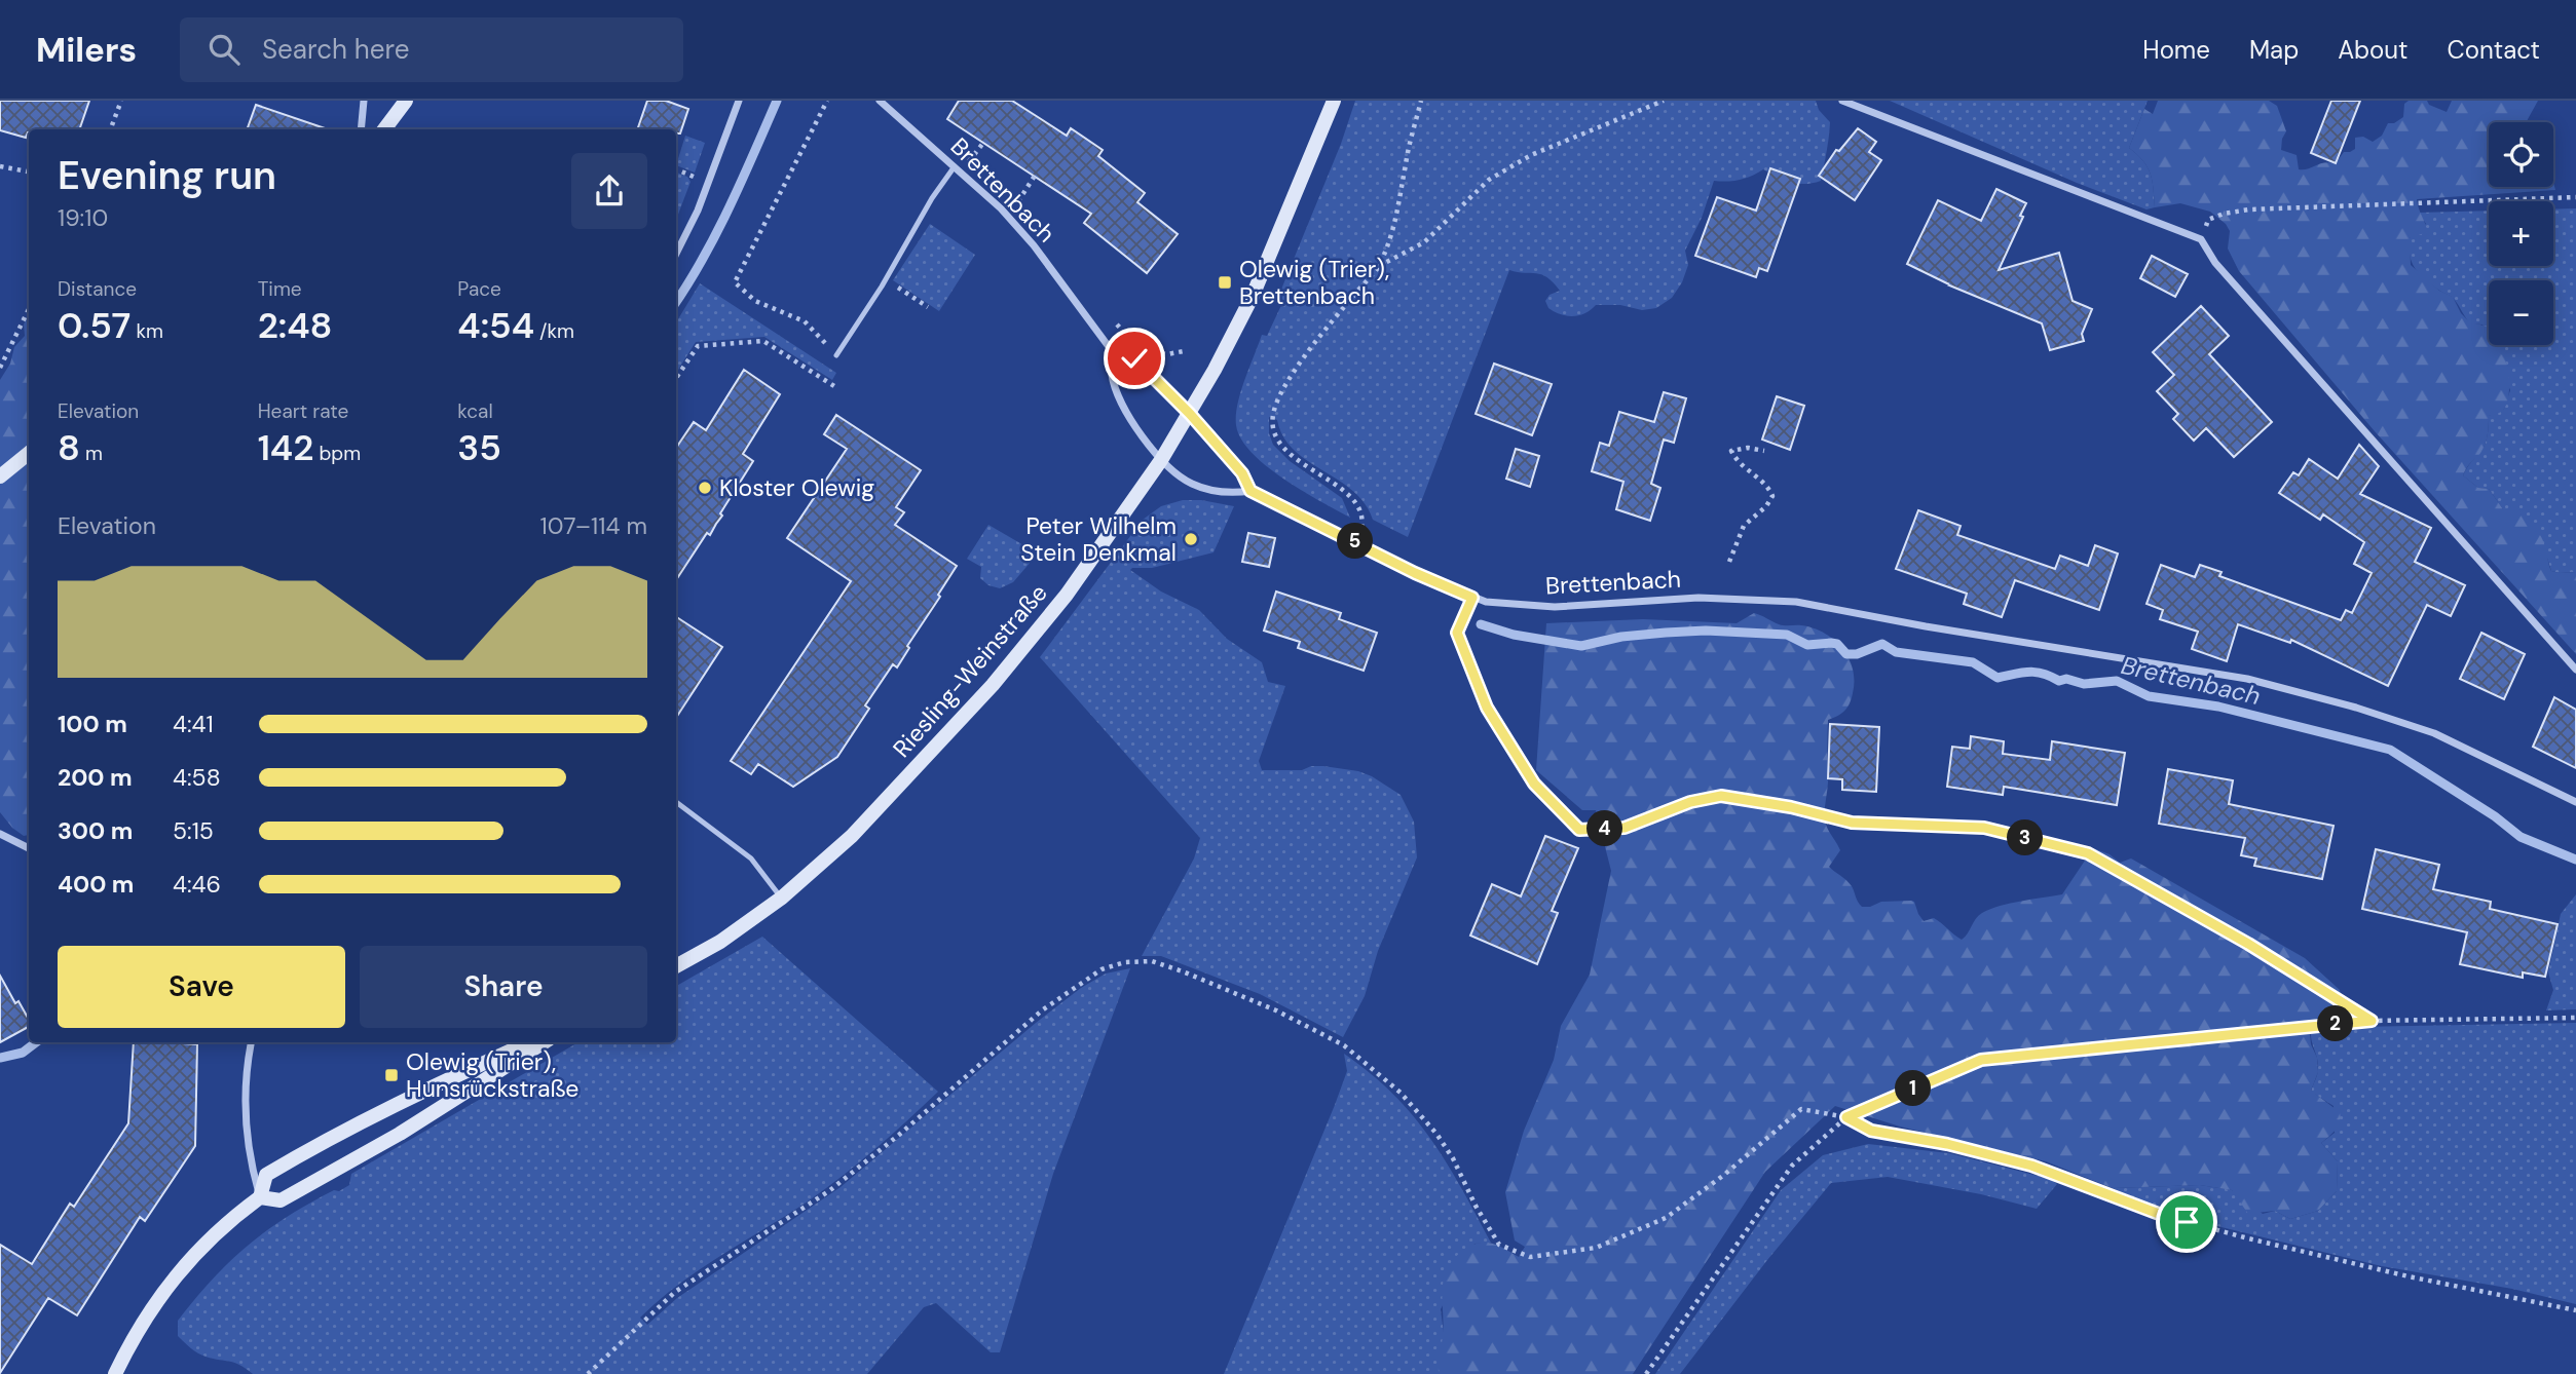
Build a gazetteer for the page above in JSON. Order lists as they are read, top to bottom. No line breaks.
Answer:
{"streets":{"main road":["Riesling-Weinstraße"],"street":["Brettenbach"]},"crossings":[["Brettenbach","Riesling-Weinstraße"]],"water":["Brettenbach"],"places":{"transit":["Olewig (Trier), Brettenbach","Olewig (Trier), Hunsrückstraße"],"other":["Kloster Olewig","Peter Wilhelm Stein Denkmal"]},"page":{"header":"Milers","search":"Search here","nav":["Home","Map","About","Contact"],"map_buttons":["+","−"],"heading":["Evening run","19:10"],"stats":[["Distance","0.57 km"],["Time","2:48"],["Pace","4:54 /km"],["Elevation","8 m"],["Heart rate","142 bpm"],["kcal","35"]],"chart":["Elevation","107–114 m"],"pins":["5","4","3","2","1"],"list":[{"name":"100 m","note":"4:41"},{"name":"200 m","note":"4:58"},{"name":"300 m","note":"5:15"},{"name":"400 m","note":"4:46"}],"buttons":["Save","Share"]}}
